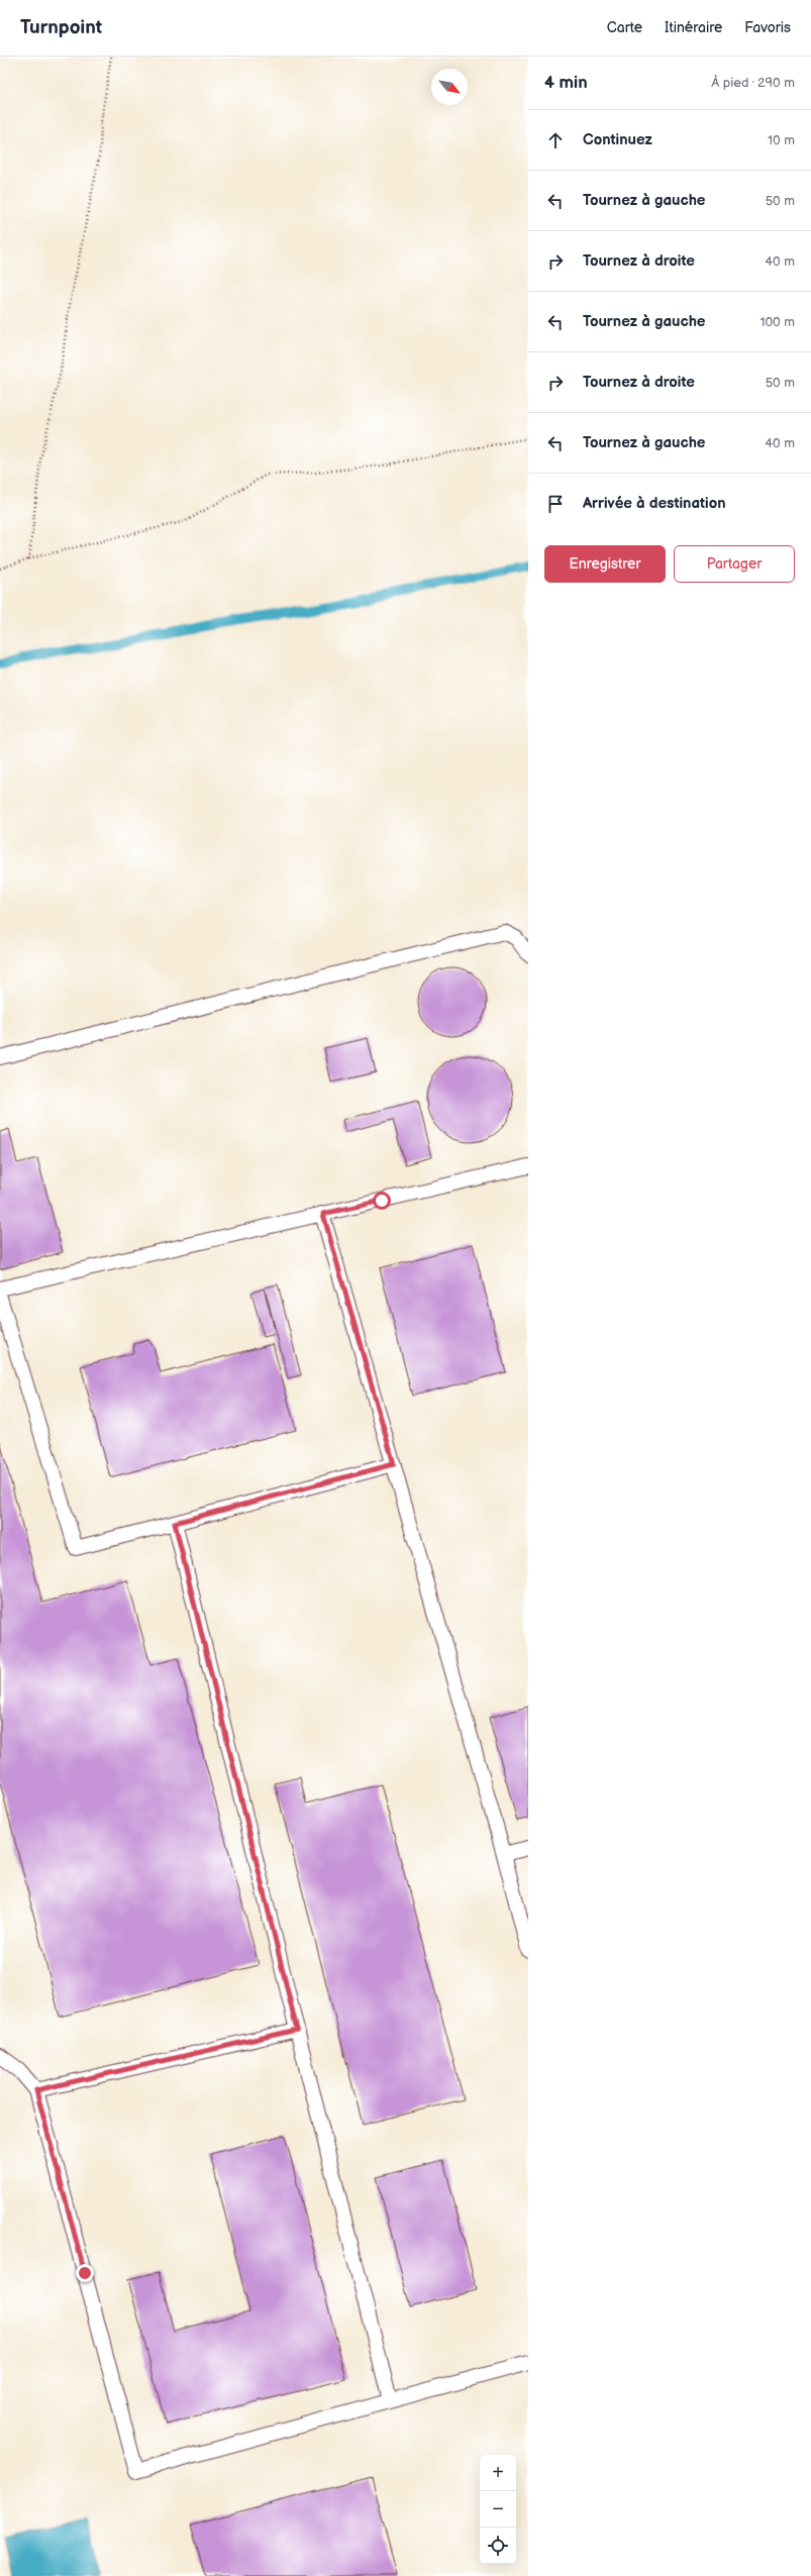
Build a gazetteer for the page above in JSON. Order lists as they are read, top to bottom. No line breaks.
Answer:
{"north":"bottom right","page":{"header":"Turnpoint","nav":["Carte","Itinéraire","Favoris"],"heading":["4 min","À pied · 290 m"],"list":[["Continuez","10 m"],["Tournez à gauche","50 m"],["Tournez à droite","40 m"],["Tournez à gauche","100 m"],["Tournez à droite","50 m"],["Tournez à gauche","40 m"],"Arrivée à destination"],"buttons":["Enregistrer","Partager"],"map_buttons":["+","−"]}}
